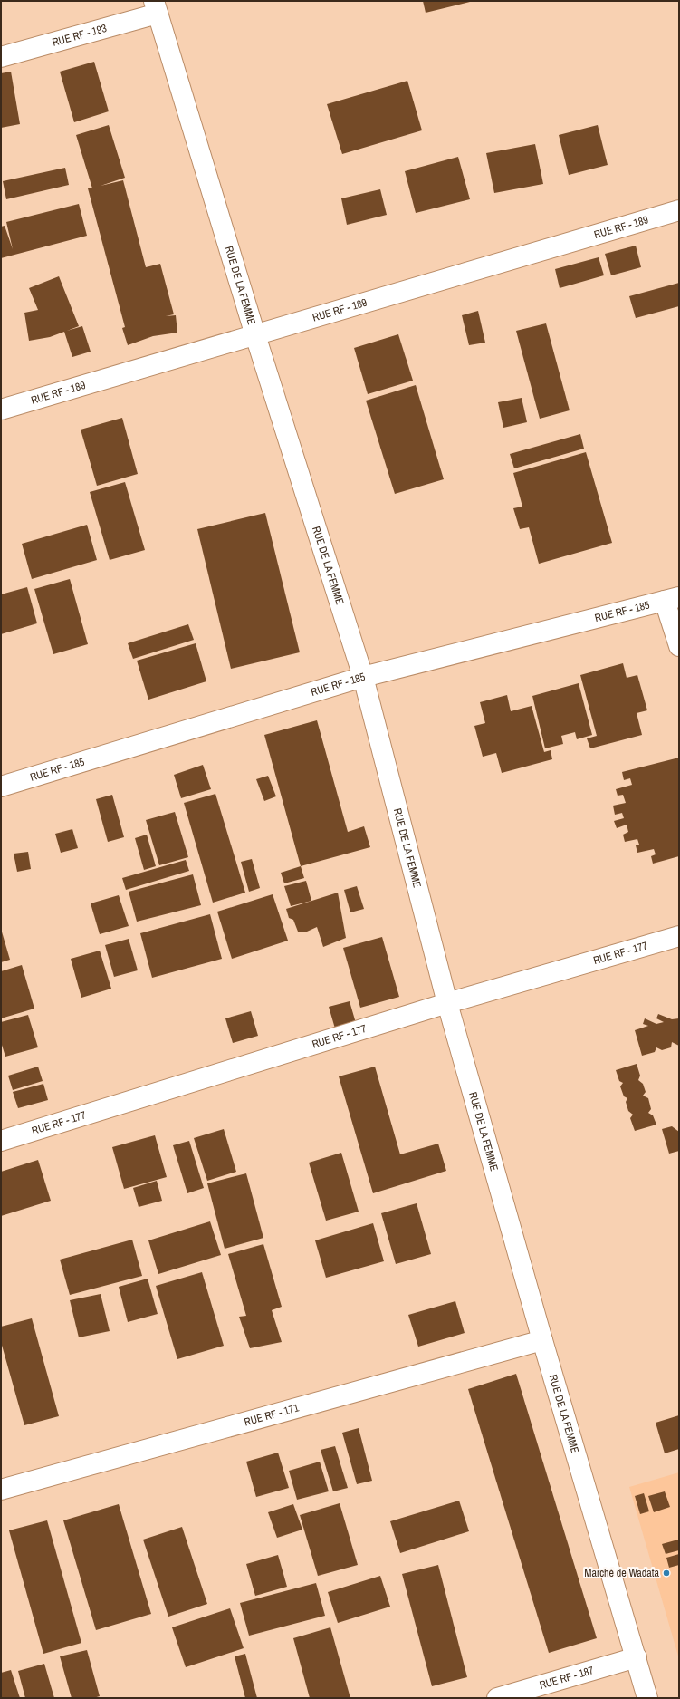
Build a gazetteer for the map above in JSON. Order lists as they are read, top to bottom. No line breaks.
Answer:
{"streets":{"street":["RUE RF - 193","RUE RF - 189","RUE DE LA FEMME","RUE RF - 185","RUE RF - 177","RUE RF - 171","RUE RF - 187"]},"crossings":[["RUE RF - 193","RUE DE LA FEMME"],["RUE RF - 189","RUE DE LA FEMME"],["RUE DE LA FEMME","RUE RF - 185"],["RUE DE LA FEMME","RUE RF - 177"],["RUE DE LA FEMME","RUE RF - 171"],["RUE DE LA FEMME","RUE RF - 187"]],"places":["Marché de Wadata"]}
